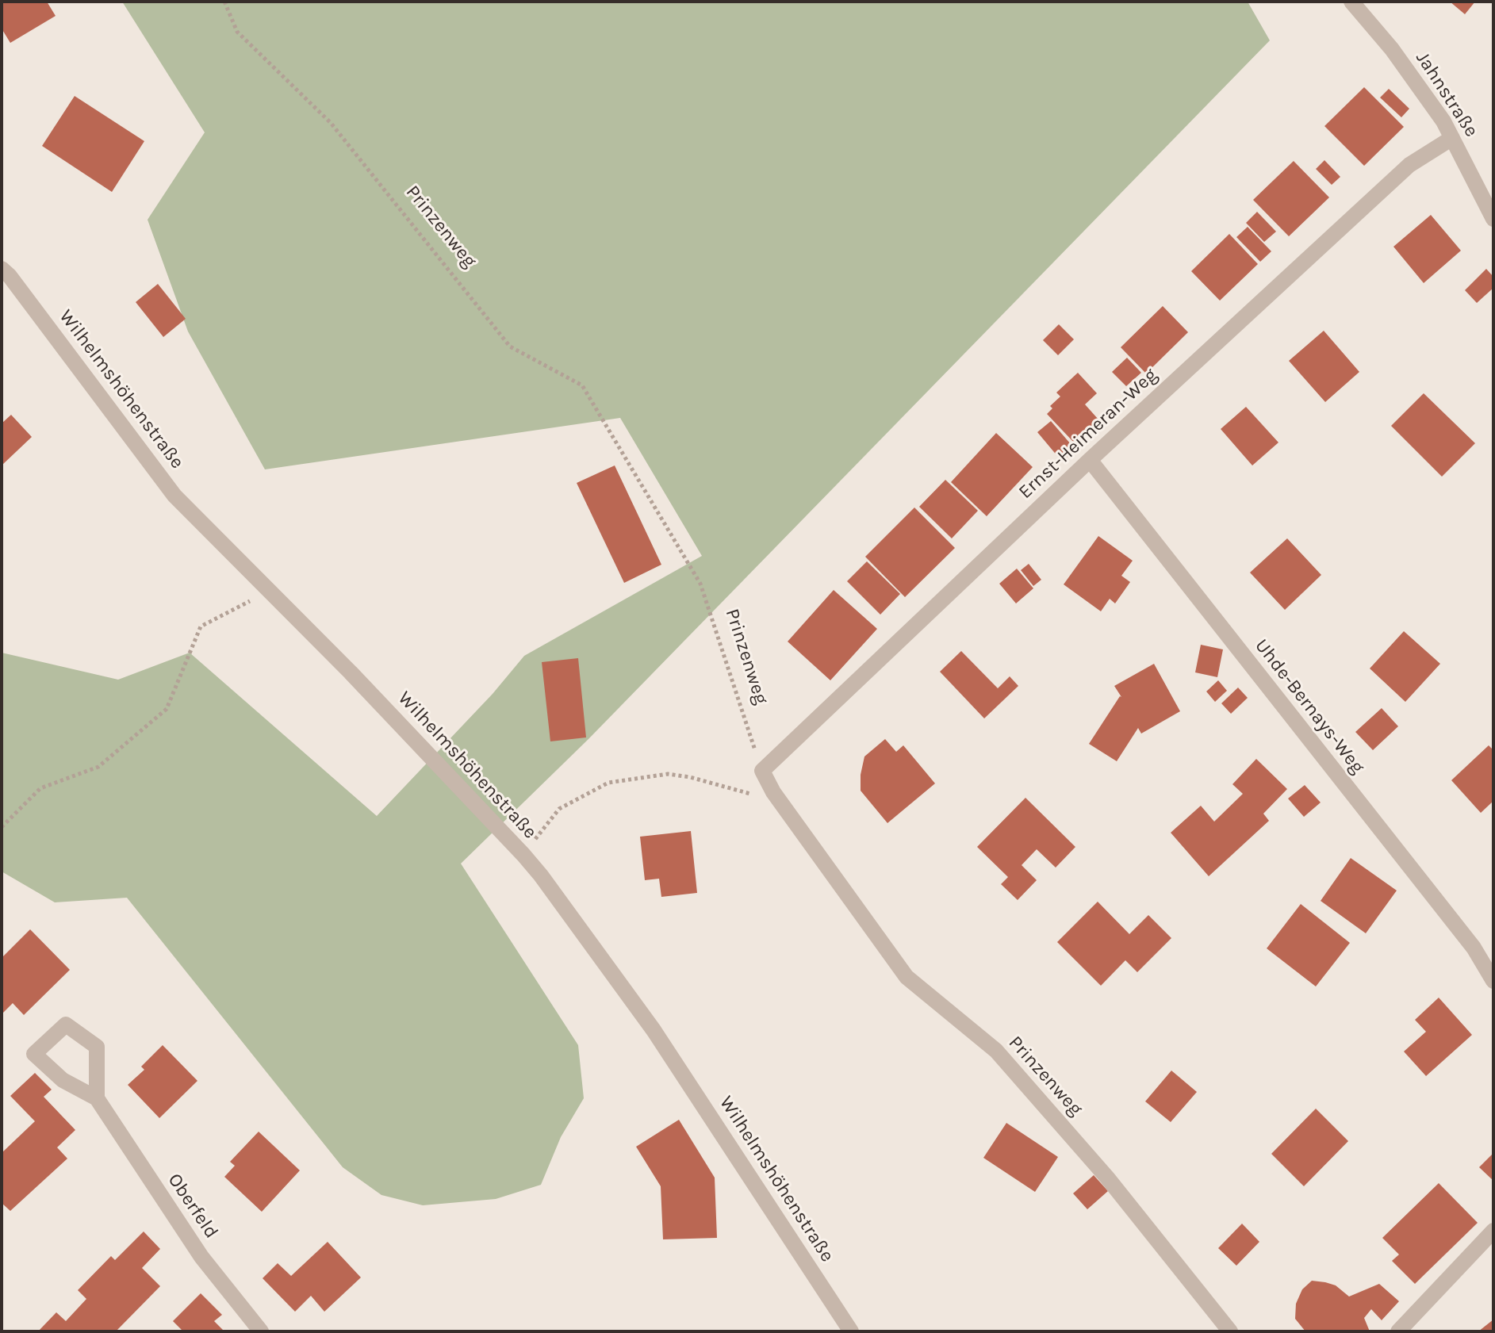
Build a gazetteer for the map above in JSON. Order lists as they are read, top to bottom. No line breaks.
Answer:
{"streets":{"street":["Jahnstraße","Prinzenweg","Wilhelmshöhenstraße","Ernst-Heimeran-Weg","Uhde-Bernays-Weg","Oberfeld"]},"crossings":[["Jahnstraße","Ernst-Heimeran-Weg"],["Prinzenweg","Ernst-Heimeran-Weg"],["Ernst-Heimeran-Weg","Uhde-Bernays-Weg"]]}
